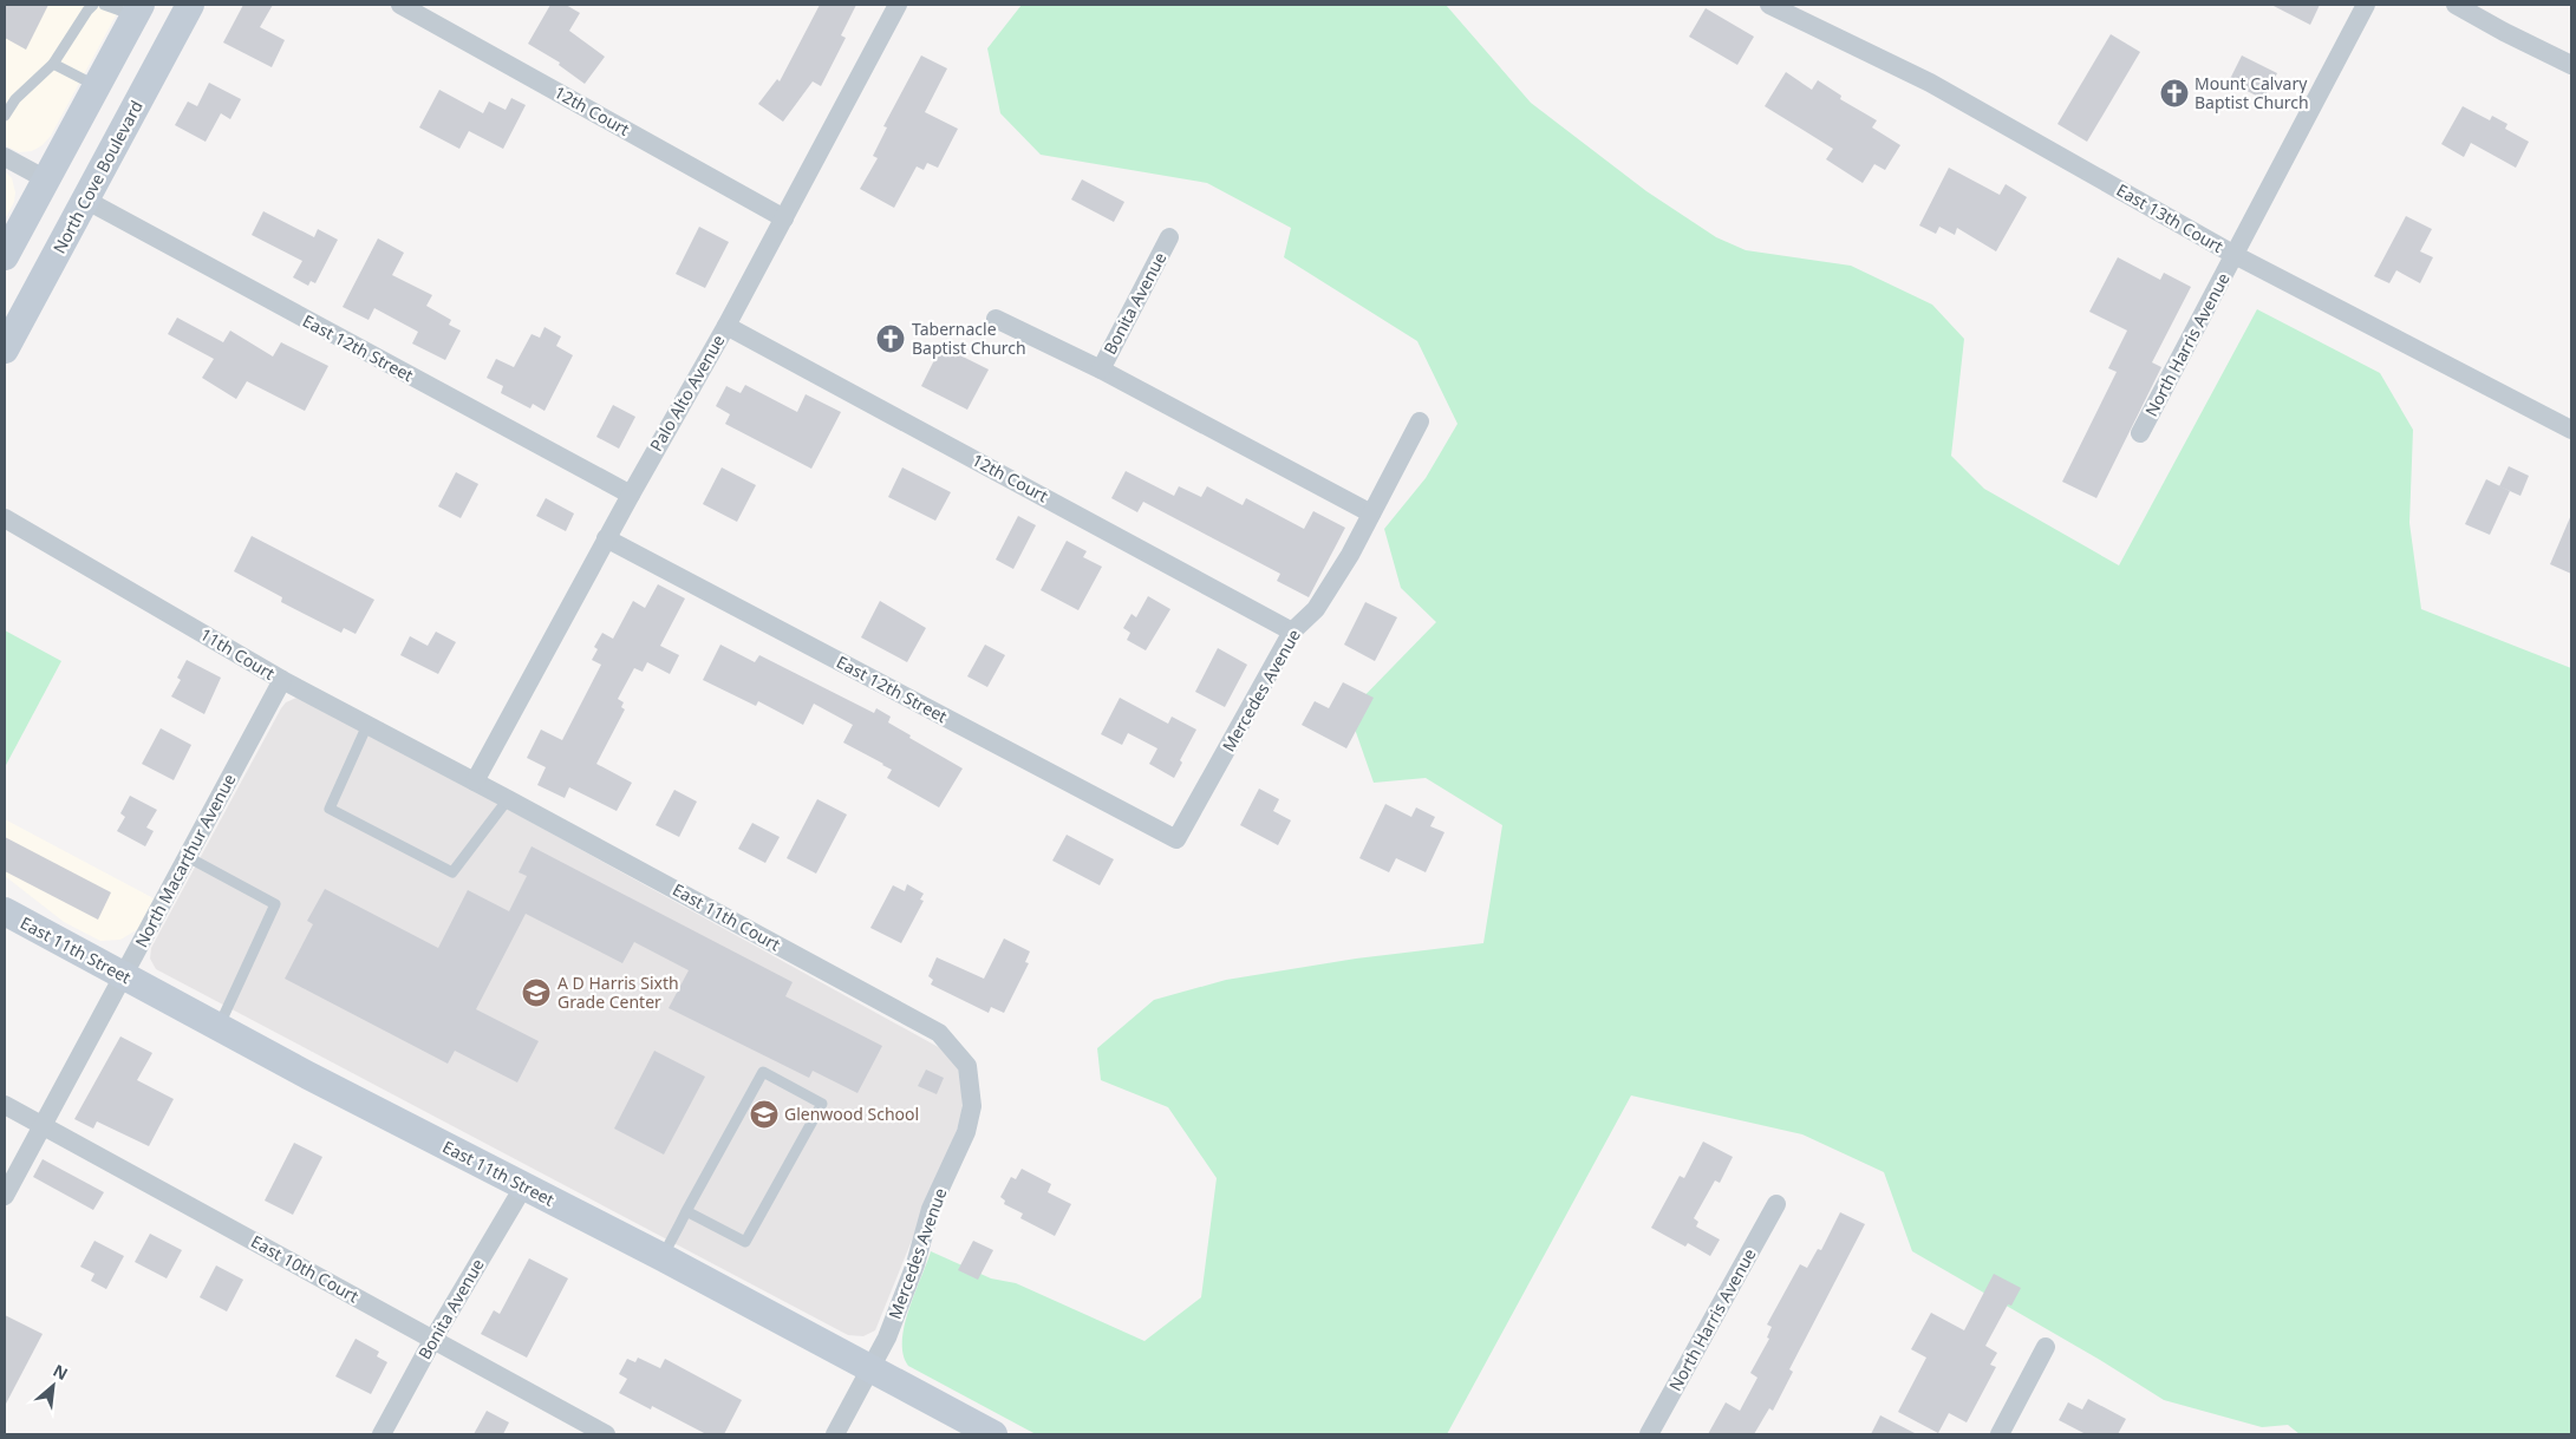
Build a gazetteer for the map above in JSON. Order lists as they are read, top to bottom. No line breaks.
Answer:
{"streets":{"main road":["North Cove Boulevard","East 11th Street"],"street":["12th Court","East 13th Court","Bonita Avenue","North Harris Avenue","East 12th Street","Palo Alto Avenue","11th Court","Mercedes Avenue","North Macarthur Avenue","East 11th Court","East 10th Court"]},"crossings":[["12th Court","Palo Alto Avenue"],["12th Court","Mercedes Avenue"],["North Cove Boulevard","East 12th Street"],["East 13th Court","North Harris Avenue"],["Bonita Avenue","East 11th Street"],["Bonita Avenue","East 10th Court"],["East 12th Street","Palo Alto Avenue"],["East 12th Street","Mercedes Avenue"],["Palo Alto Avenue","11th Court"],["Palo Alto Avenue","East 11th Court"],["11th Court","North Macarthur Avenue"],["11th Court","East 11th Court"],["Mercedes Avenue","East 11th Court"],["Mercedes Avenue","East 11th Street"],["North Macarthur Avenue","East 11th Street"],["North Macarthur Avenue","East 10th Court"]],"places":{"church":["Mount Calvary Baptist Church","Tabernacle Baptist Church"],"school or university":["A D Harris Sixth Grade Center","Glenwood School"]},"north":"top right"}
